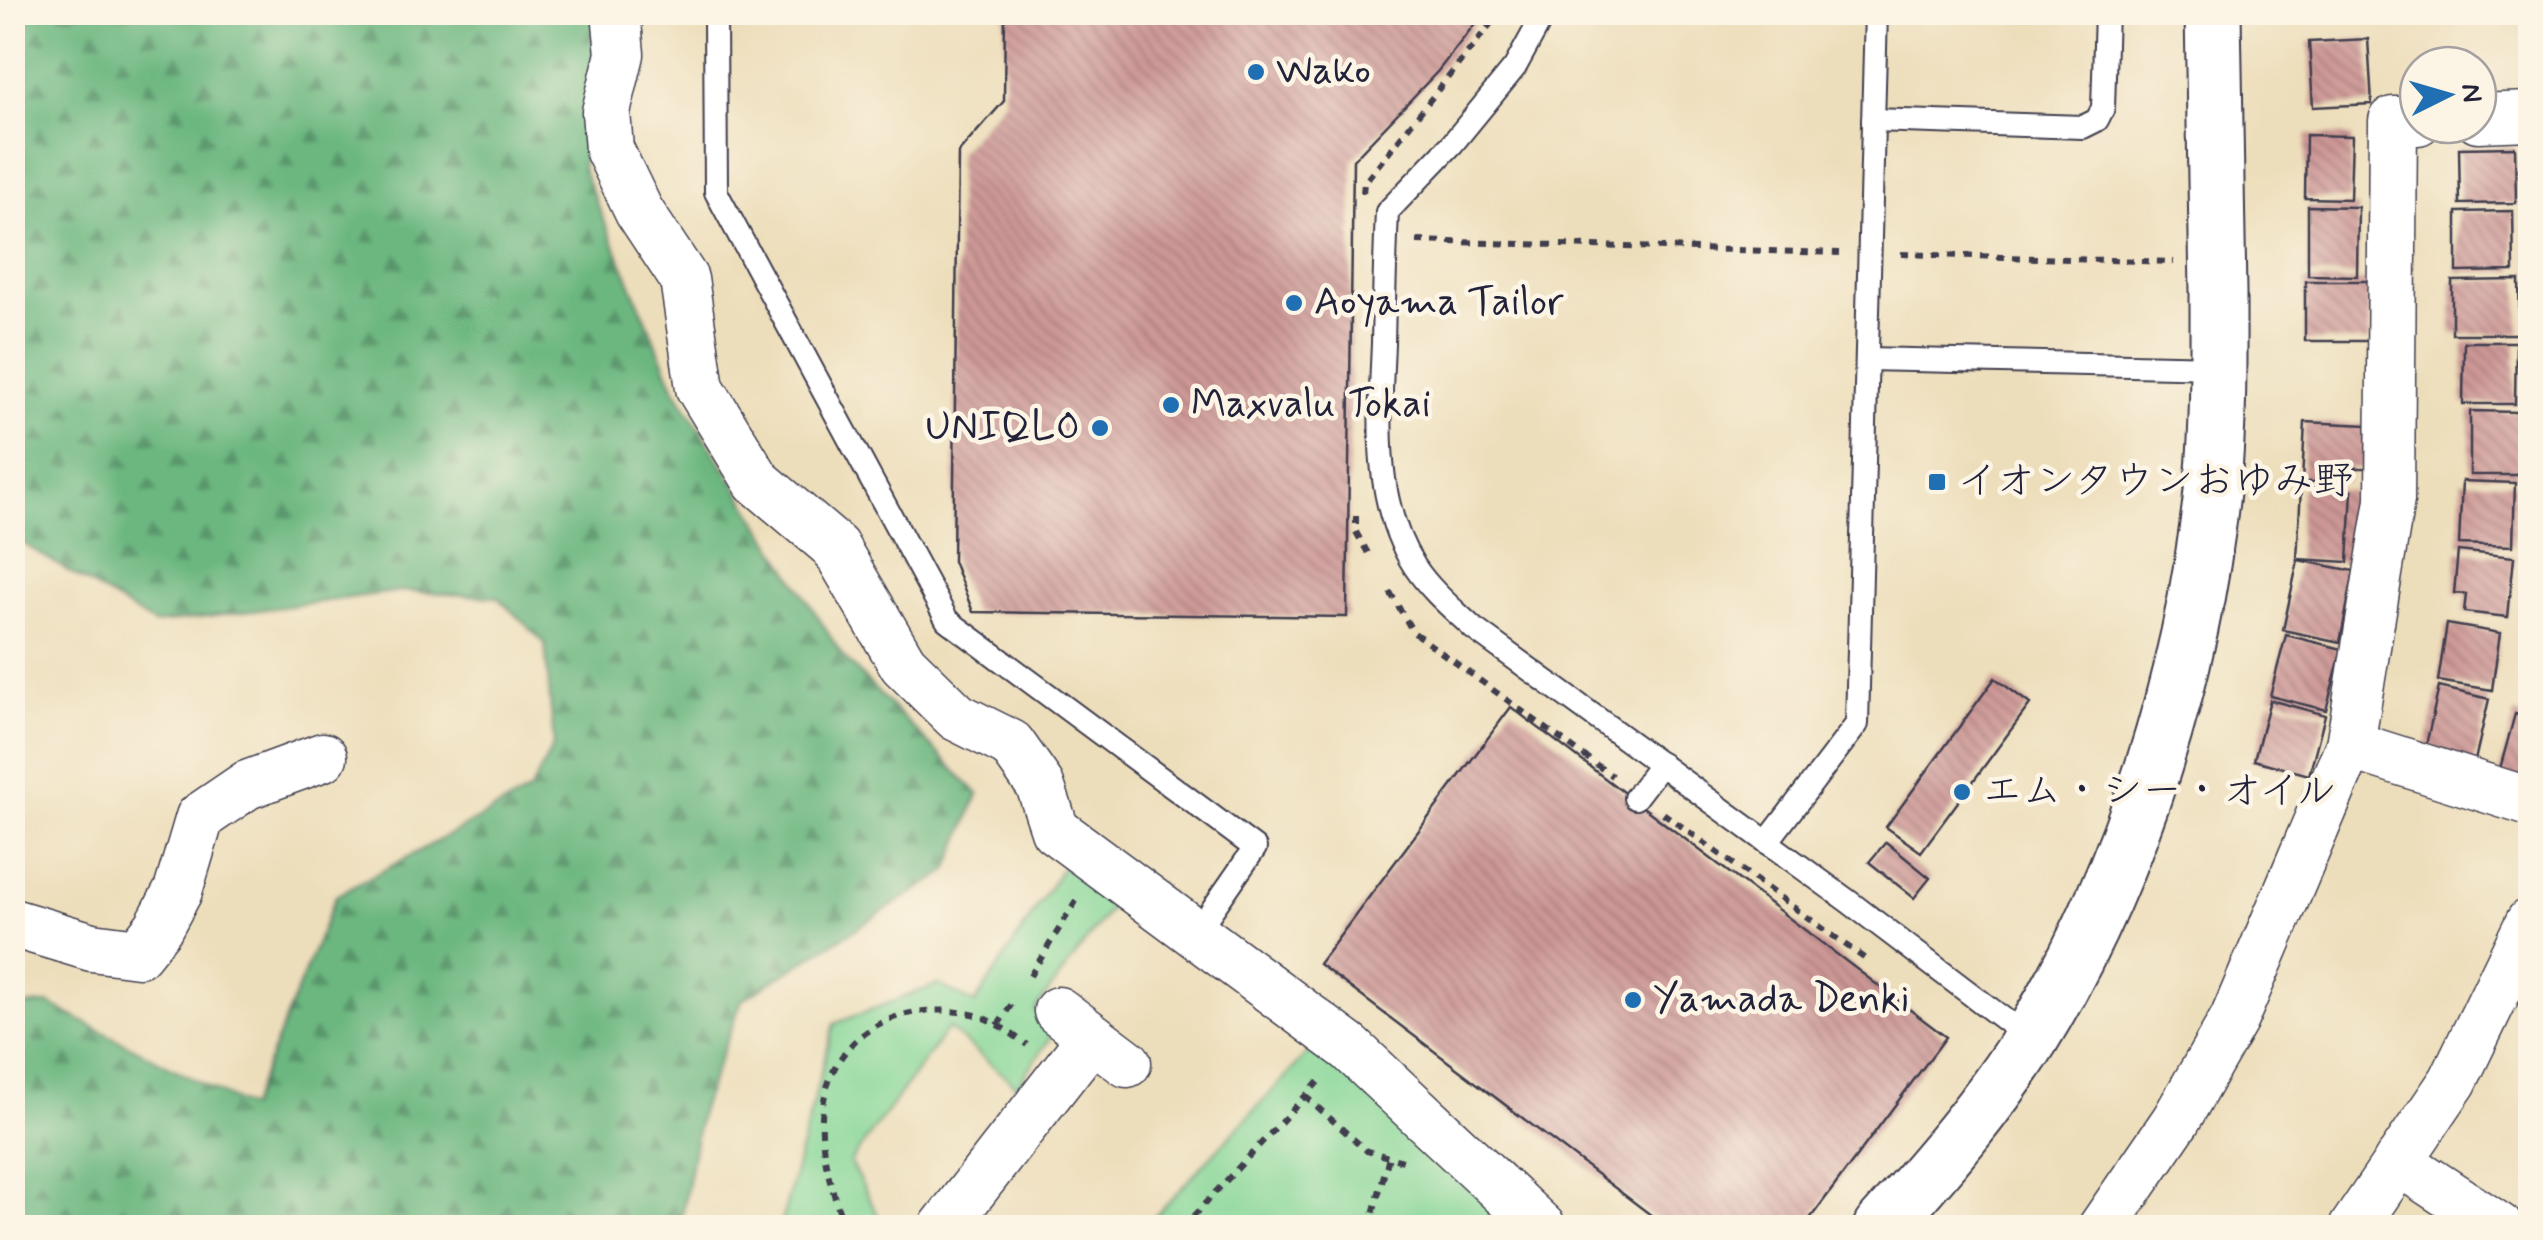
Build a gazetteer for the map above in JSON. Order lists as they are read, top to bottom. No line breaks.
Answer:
{"places":{"other":["Wako","Aoyama Tailor","Maxvalu Tokai","UNIQLO","エム・シー・オイル","Yamada Denki"],"transit":["イオンタウンおゆみ野"]},"north":"right"}
